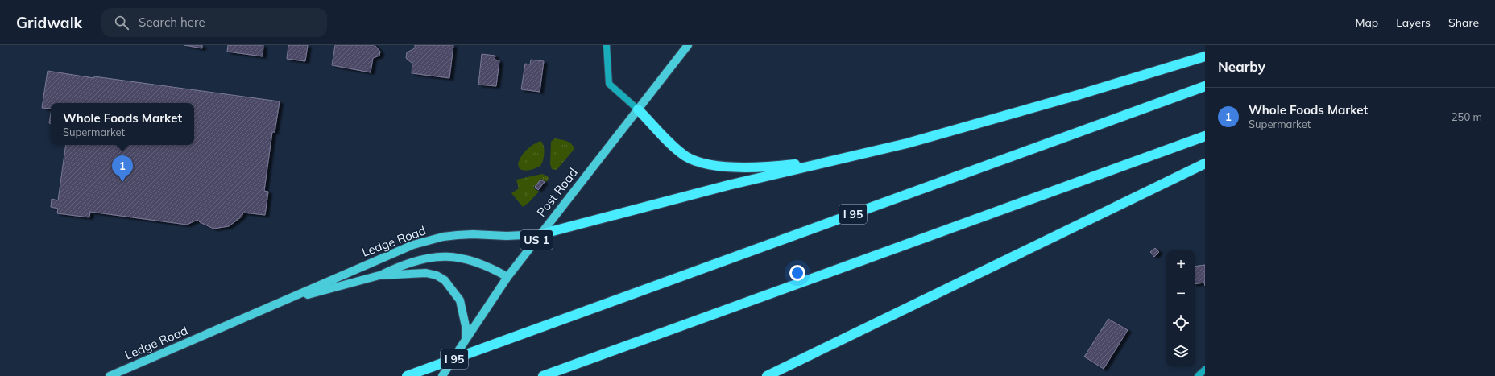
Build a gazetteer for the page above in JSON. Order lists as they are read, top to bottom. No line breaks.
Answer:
{"streets":{"highway":["I 95"],"main road":["Post Road","US 1","Ledge Road"]},"crossings":[["Post Road","Ledge Road"]],"page":{"header":"Gridwalk","search":"Search here","nav":["Map","Layers","Share"],"heading":"Nearby","list":[{"mark":"1","name":"Whole Foods Market","note":"Supermarket","value":"250 m"}],"popup":["Whole Foods Market","Supermarket"],"pins":"1","map_buttons":["+","−"]}}
